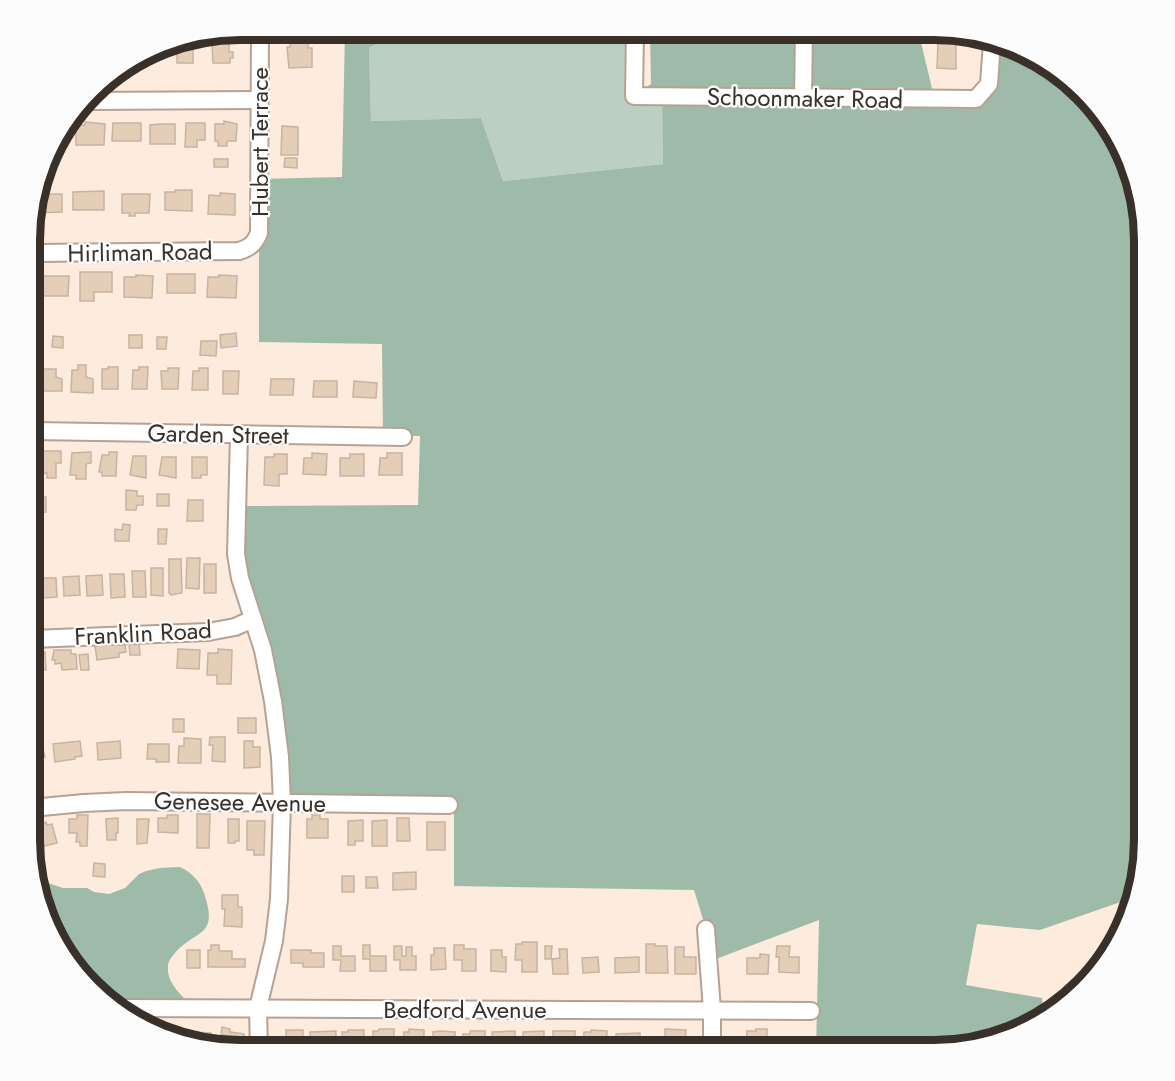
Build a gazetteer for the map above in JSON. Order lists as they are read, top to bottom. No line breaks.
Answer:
{"streets":{"street":["Schoonmaker Road","Hubert Terrace","Hirliman Road","Garden Street","Franklin Road","Genesee Avenue","Bedford Avenue"]},"crossings":[["Hubert Terrace","Hirliman Road"]]}
